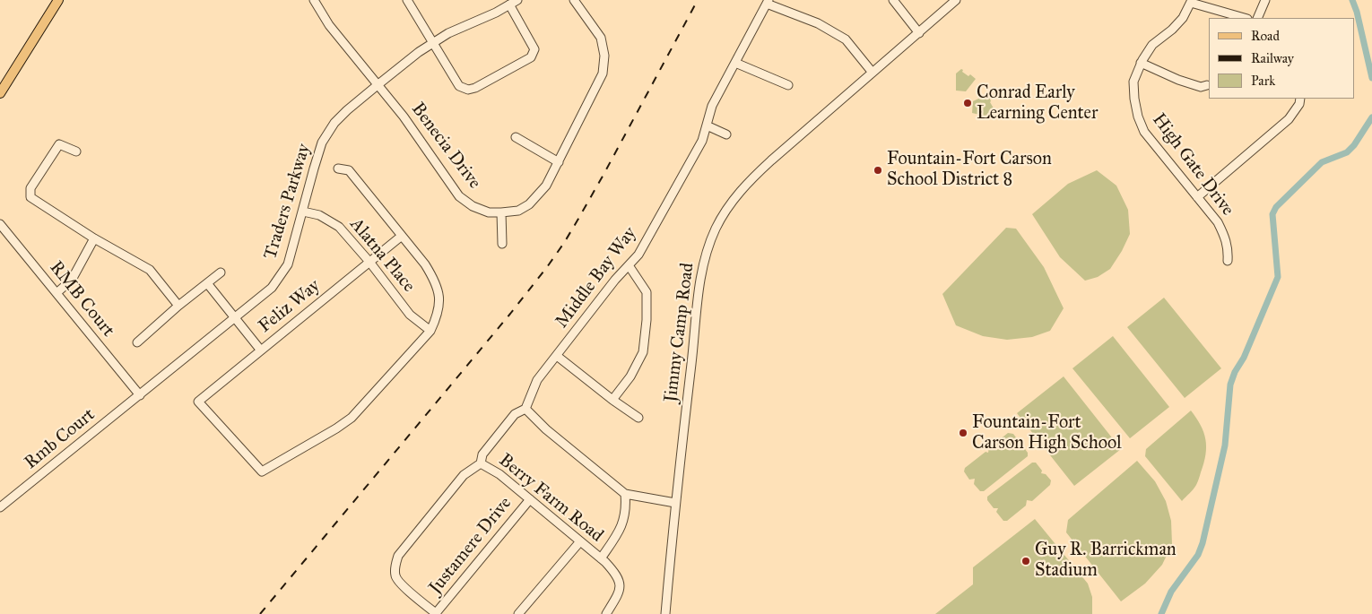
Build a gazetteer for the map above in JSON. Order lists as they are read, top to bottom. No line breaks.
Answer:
{"streets":{"street":["Benecia Drive","High Gate Drive","Traders Parkway","Alatna Place","Middle Bay Way","RMB Court","Feliz Way","Jimmy Camp Road","Rmb Court","Berry Farm Road","Justamere Drive"]},"crossings":[["Benecia Drive","Traders Parkway"],["Traders Parkway","Alatna Place"],["Traders Parkway","RMB Court"],["Traders Parkway","Rmb Court"],["Alatna Place","Feliz Way"],["RMB Court","Rmb Court"],["Berry Farm Road","Justamere Drive"]],"places":["Conrad Early Learning Center","Fountain-Fort Carson School District 8","Fountain-Fort Carson High School","Guy R. Barrickman Stadium"],"legend":["Road","Railway","Park"]}
